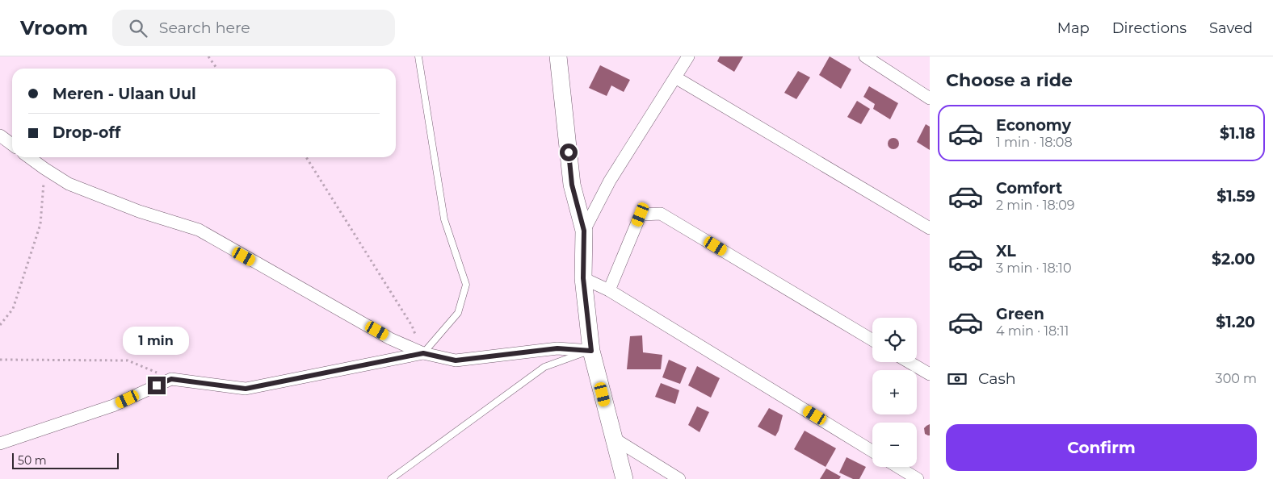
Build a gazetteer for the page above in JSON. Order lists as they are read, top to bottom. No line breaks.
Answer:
{"scale_bar":"50 m","page":{"header":"Vroom","search":"Search here","nav":["Map","Directions","Saved"],"heading":"Choose a ride","banner":["Meren - Ulaan Uul","Drop-off"],"list":[{"name":"Economy","note":"1 min · 18:08","value":"$1.18"},{"name":"Comfort","note":"2 min · 18:09","value":"$1.59"},{"name":"XL","note":"3 min · 18:10","value":"$2.00"},{"name":"Green","note":"4 min · 18:11","value":"$1.20"}],"map_buttons":["+","−"],"bubble":"1 min","pay":["Cash","300 m"],"buttons":"Confirm","scale":"50 m"}}
